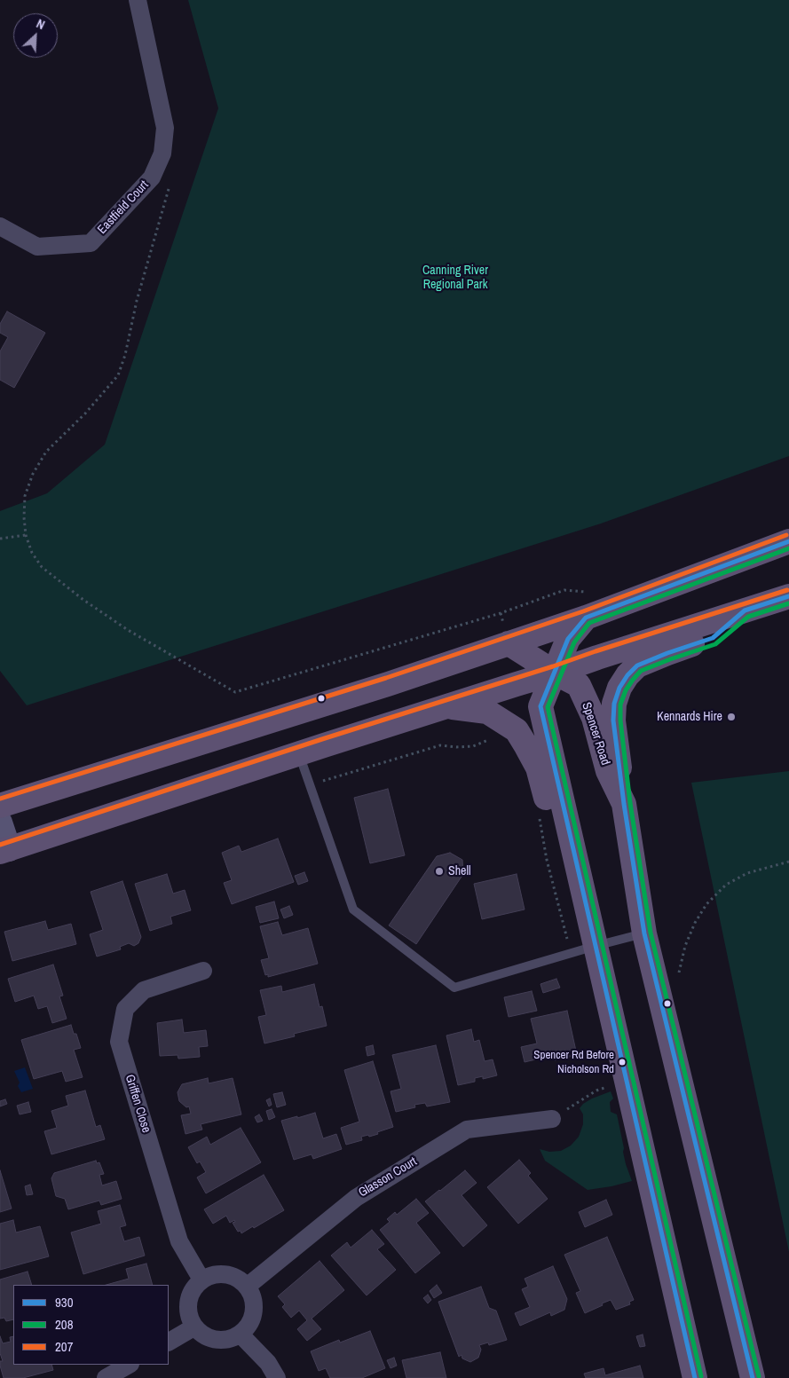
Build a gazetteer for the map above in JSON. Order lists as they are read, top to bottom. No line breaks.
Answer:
{"streets":{"main road":["Spencer Road"],"street":["Eastfield Court","Griffen Close","Glasson Court"]},"crossings":[["Griffen Close","Glasson Court"]],"parks":["Canning River Regional Park"],"places":["Kennards Hire","Shell","Spencer Rd Before Nicholson Rd"],"lines":["transit line 207","transit line 930","transit line 208"],"legend":["930","208","207"],"north":"top right"}
